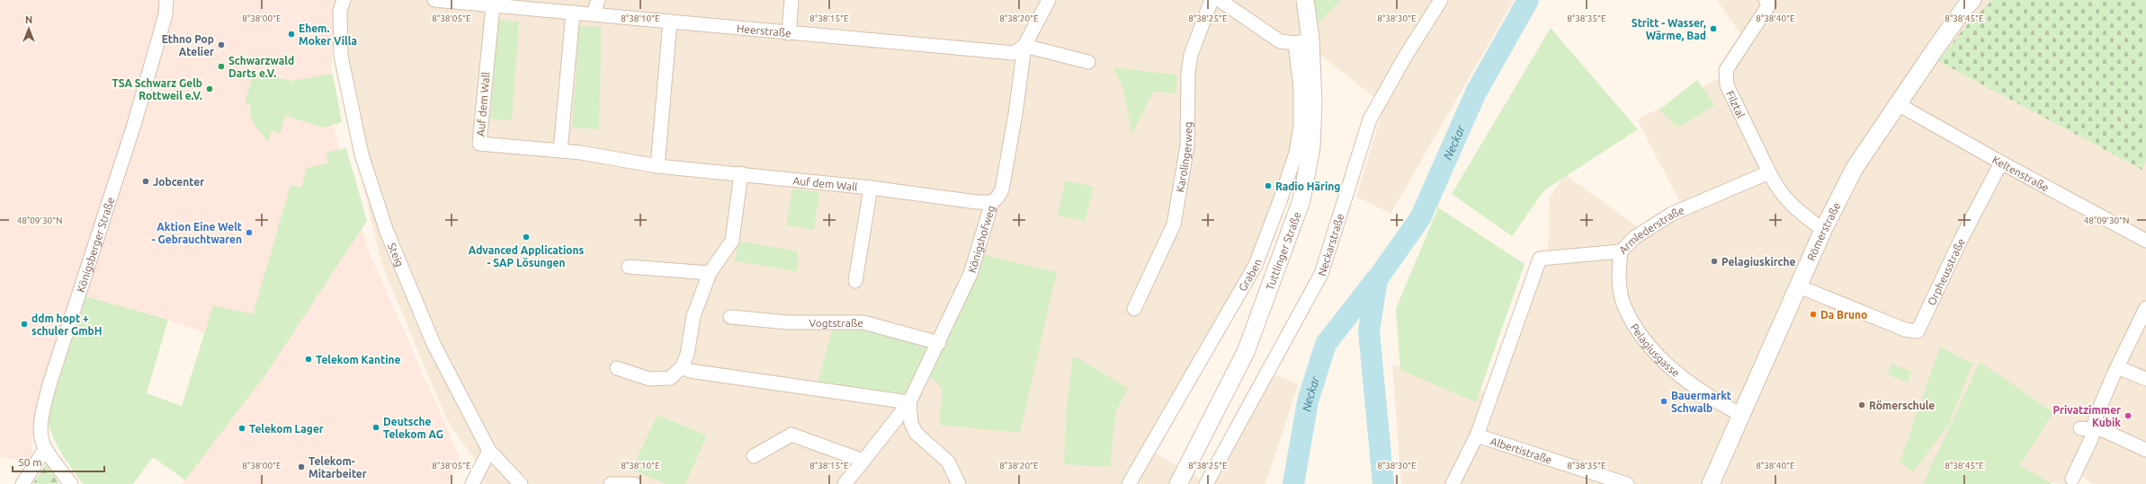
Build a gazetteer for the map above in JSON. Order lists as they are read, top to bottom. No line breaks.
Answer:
{"streets":{"street":["Heerstraße","Auf dem Wall","Filztal","Karolingerweg","Keltenstraße","Armlederstraße","Römerstraße","Königshofweg","Königsberger Straße","Neckarstraße","Tuttlinger Straße","Steig","Orpheusstraße","Graben","Vogtstraße","Pelagiusgasse","Albertistraße"]},"crossings":[["Heerstraße","Auf dem Wall"],["Heerstraße","Königshofweg"],["Auf dem Wall","Königshofweg"],["Filztal","Armlederstraße"],["Keltenstraße","Römerstraße"],["Keltenstraße","Orpheusstraße"],["Armlederstraße","Pelagiusgasse"],["Armlederstraße","Albertistraße"],["Römerstraße","Orpheusstraße"],["Römerstraße","Pelagiusgasse"],["Königshofweg","Vogtstraße"],["Tuttlinger Straße","Graben"]],"water":["Neckar"],"places":["Stritt - Wasser, Wärme, Bad","Ehem. Moker Villa","Ethno Pop Atelier","Schwarzwald Darts e.V.","TSA Schwarz Gelb Rottweil e.V.","Jobcenter","Radio Häring","Aktion Eine Welt - Gebrauchtwaren","Advanced Applications - SAP Lösungen","Pelagiuskirche","Da Bruno","ddm hopt + schuler GmbH","Telekom Kantine","Bauermarkt Schwalb","Römerschule","Privatzimmer Kubik","Deutsche Telekom AG","Telekom Lager","Telekom- Mitarbeiter"],"scale_bar":"50 m","north":"top","coordinates":["8°38'00\"E","8°38'05\"E","8°38'10\"E","8°38'15\"E","8°38'20\"E","8°38'25\"E","8°38'30\"E","8°38'35\"E","8°38'40\"E","8°38'45\"E","48°09'30\"N"]}
